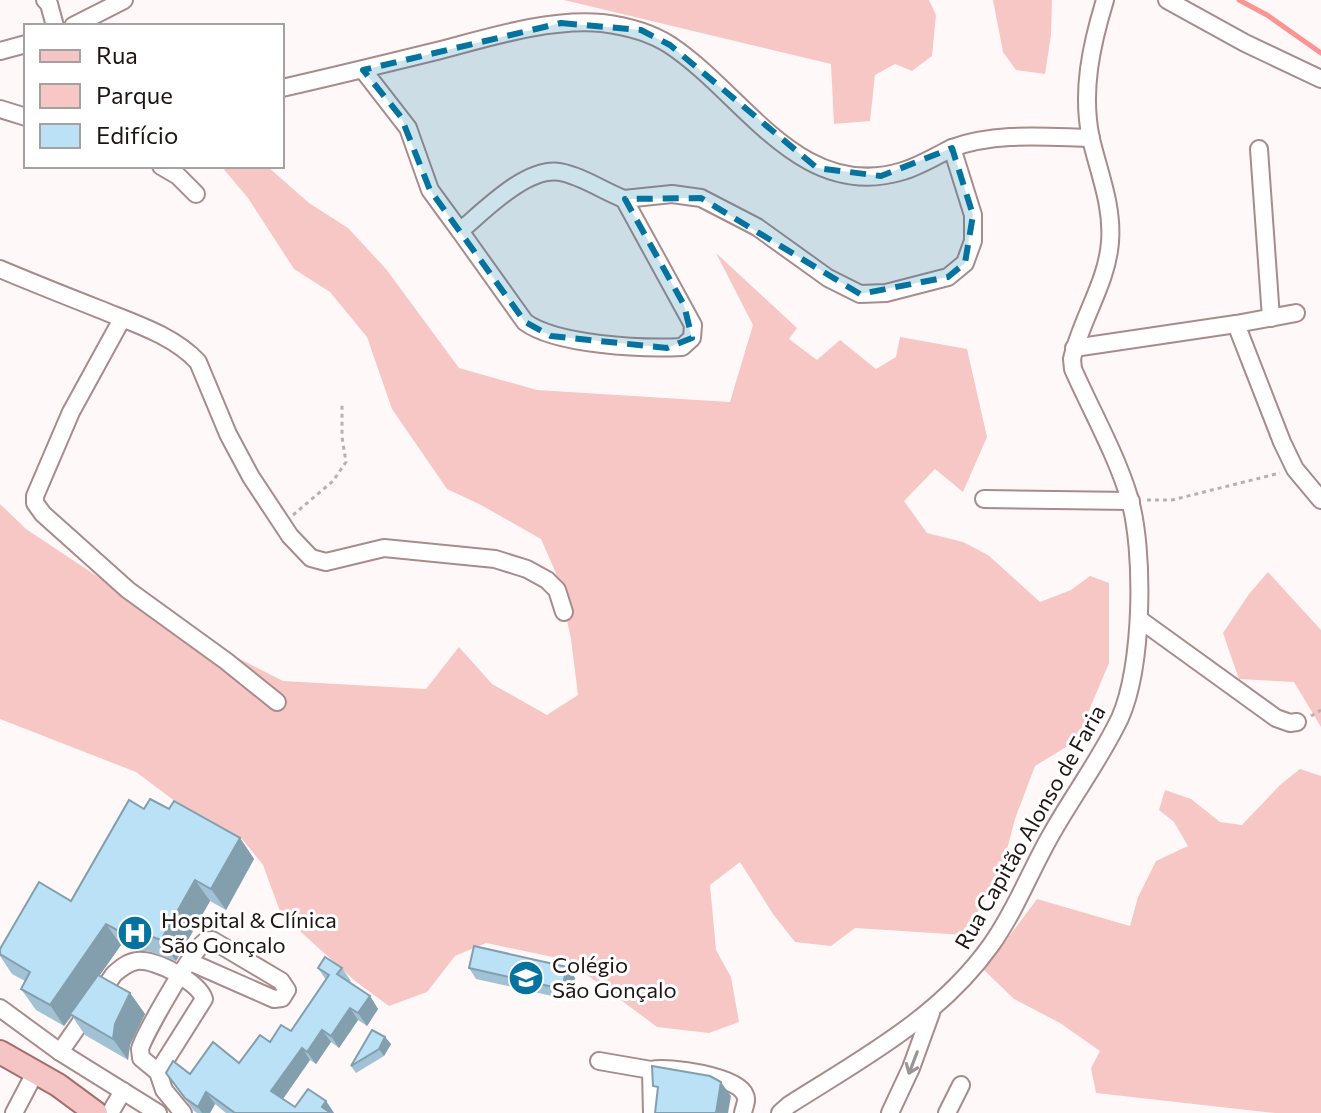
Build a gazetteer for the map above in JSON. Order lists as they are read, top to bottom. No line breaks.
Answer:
{"streets":{"street":["Rua Capitão Alonso de Faria"]},"places":{"hospital":["Hospital & Clínica São Gonçalo"],"school or university":["Colégio São Gonçalo"]},"legend":["Rua","Parque","Edifício"]}
